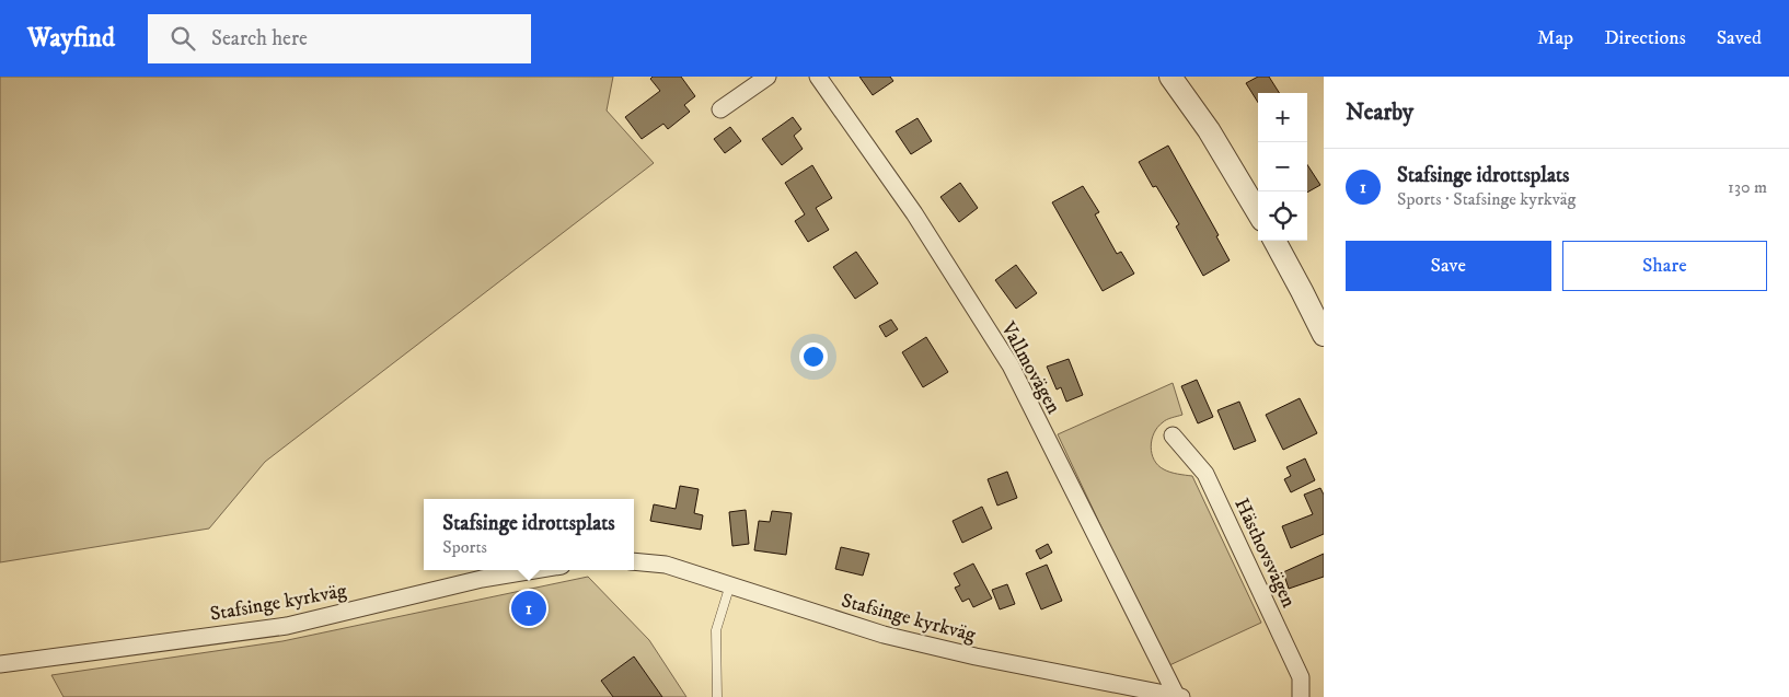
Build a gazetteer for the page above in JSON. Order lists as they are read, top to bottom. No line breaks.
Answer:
{"streets":{"street":["Vallmovägen","Hästhovsvägen","Stafsinge kyrkväg"]},"crossings":[["Vallmovägen","Stafsinge kyrkväg"]],"page":{"header":"Wayfind","search":"Search here","nav":["Map","Directions","Saved"],"heading":"Nearby","map_buttons":["+","−"],"list":[{"mark":"1","name":"Stafsinge idrottsplats","note":"Sports · Stafsinge kyrkväg","value":"130 m"}],"buttons":["Save","Share"],"popup":["Stafsinge idrottsplats","Sports"],"pins":"1"}}
